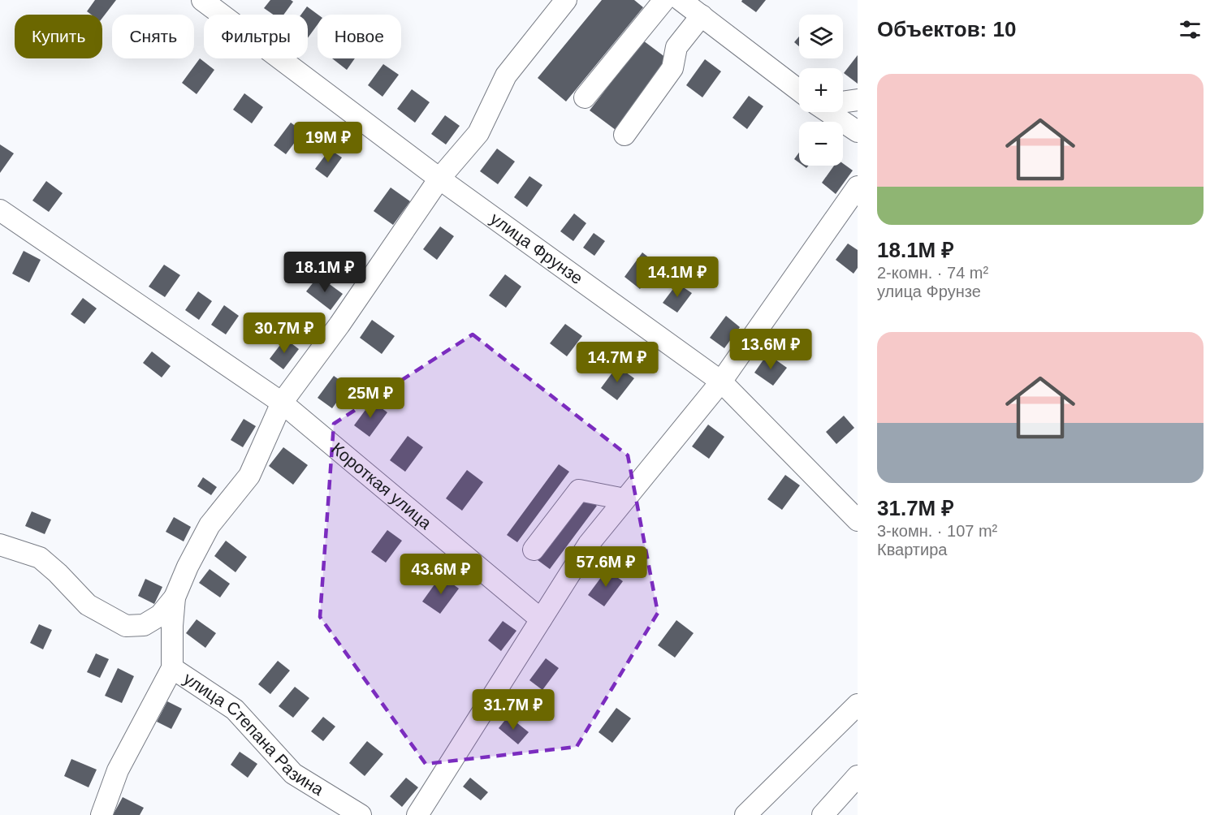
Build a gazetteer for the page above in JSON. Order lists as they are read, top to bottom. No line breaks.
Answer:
{"streets":{"street":["улица Фрунзе","Короткая улица","улица Степана Разина"]},"page":{"heading":"Объектов: 10","map_buttons":["+","−"],"chip":["Купить","Снять","Фильтры","Новое"],"list":[{"name":"18.1M ₽","note":"2-комн. · 74 m² · улица Фрунзе"},{"name":"31.7M ₽","note":"3-комн. · 107 m² · Квартира"}],"price":["19M ₽","18.1M ₽","14.1M ₽","30.7M ₽","13.6M ₽","14.7M ₽","25M ₽","57.6M ₽","43.6M ₽","31.7M ₽"]}}
